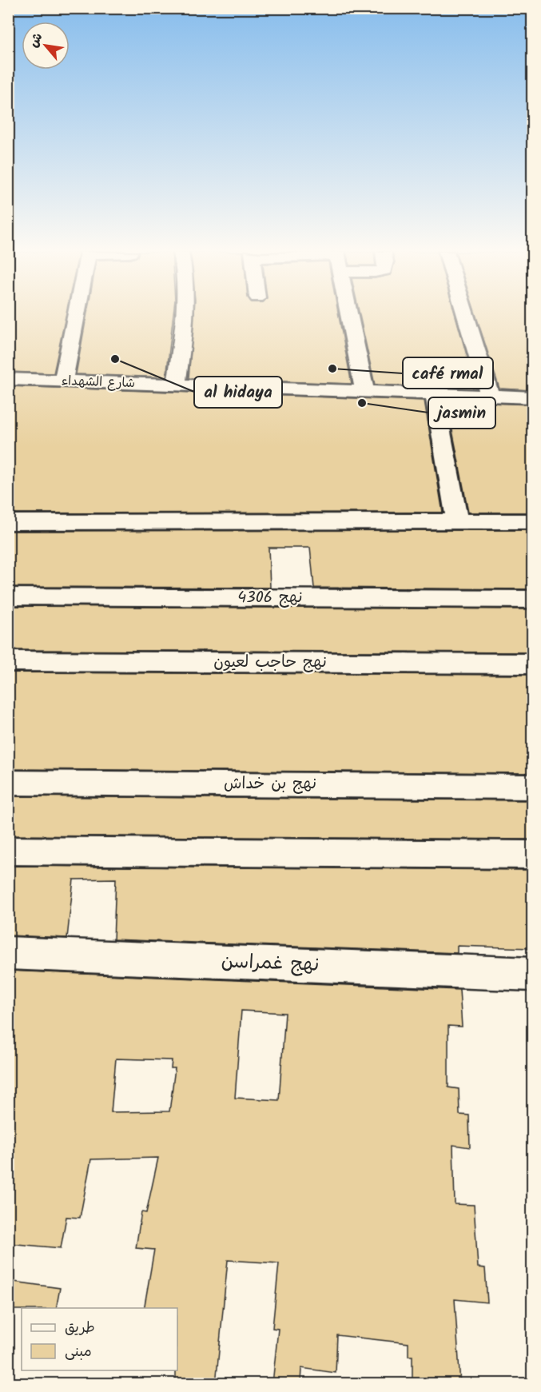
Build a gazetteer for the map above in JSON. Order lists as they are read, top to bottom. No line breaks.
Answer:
{"streets":{"street":["شارع الشهداء","نهج 4306","نهج حاجب لعيون","نهج بن خداش","نهج غمراسن"]},"places":["al hidaya","café rmal","jasmin"],"legend":["طريق","مبنى"],"north":"top left"}
